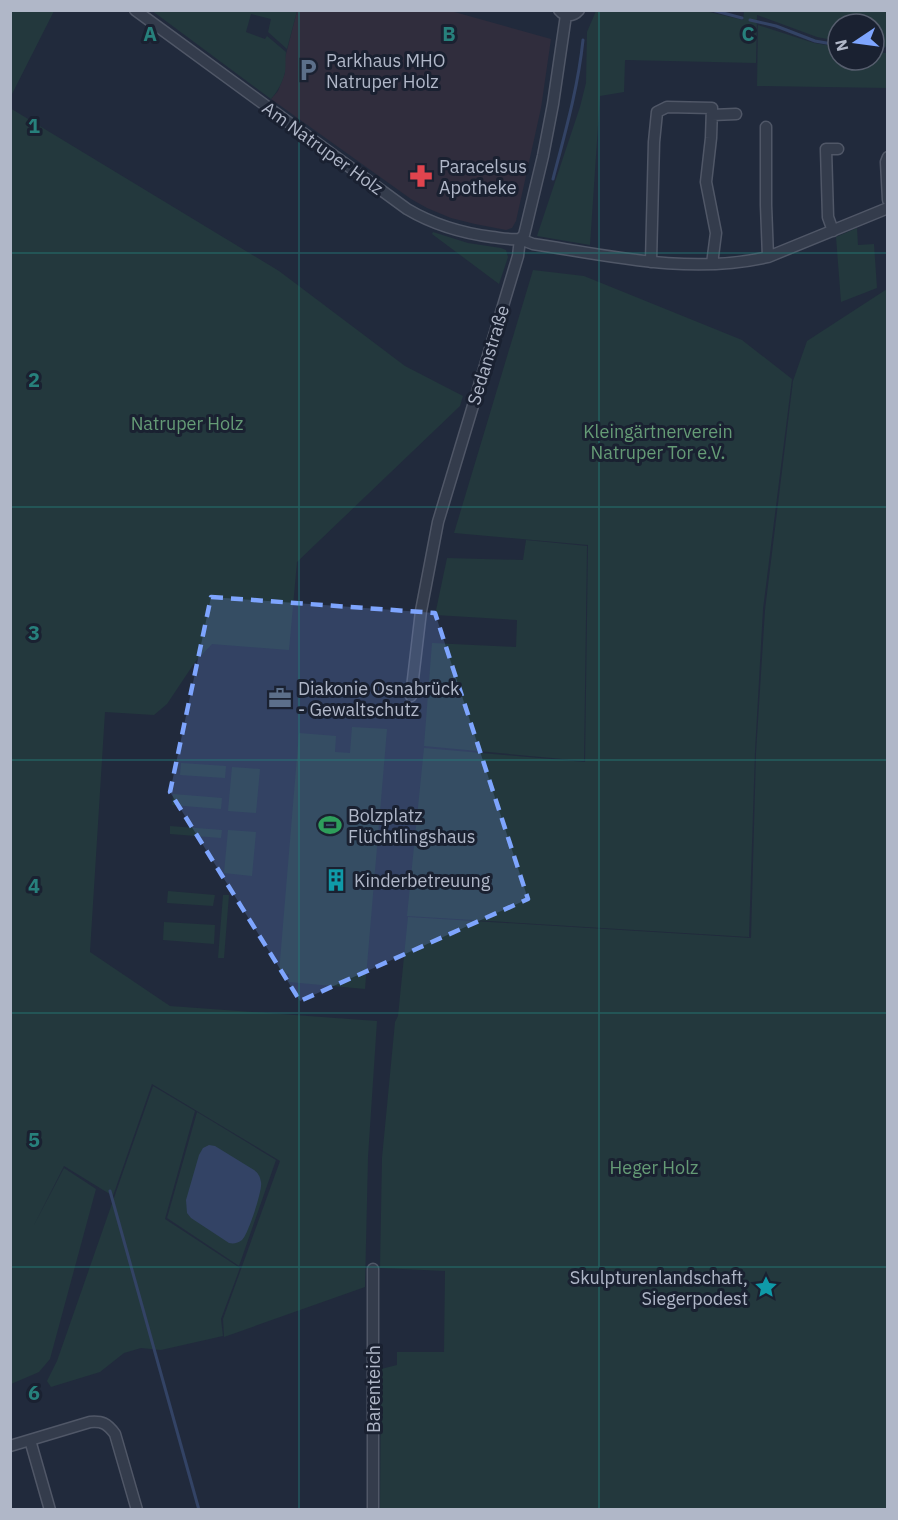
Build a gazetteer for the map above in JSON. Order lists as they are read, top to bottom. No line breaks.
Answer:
{"streets":{"street":["Am Natruper Holz","Sedanstraße","Barenteich"]},"crossings":[["Am Natruper Holz","Sedanstraße"]],"parks":["Natruper Holz","Kleingärtnerverein Natruper Tor e.V.","Heger Holz"],"places":{"parking":["Parkhaus MHO Natruper Holz"],"pharmacy":["Paracelsus Apotheke"],"office":["Diakonie Osnabrück - Gewaltschutz"],"sports":["Bolzplatz Flüchtlingshaus"],"building":["Kinderbetreuung"],"place":["Skulpturenlandschaft, Siegerpodest"]},"north":"left","grid":{"columns":["A","B","C"],"rows":["1","2","3","4","5","6"]}}
